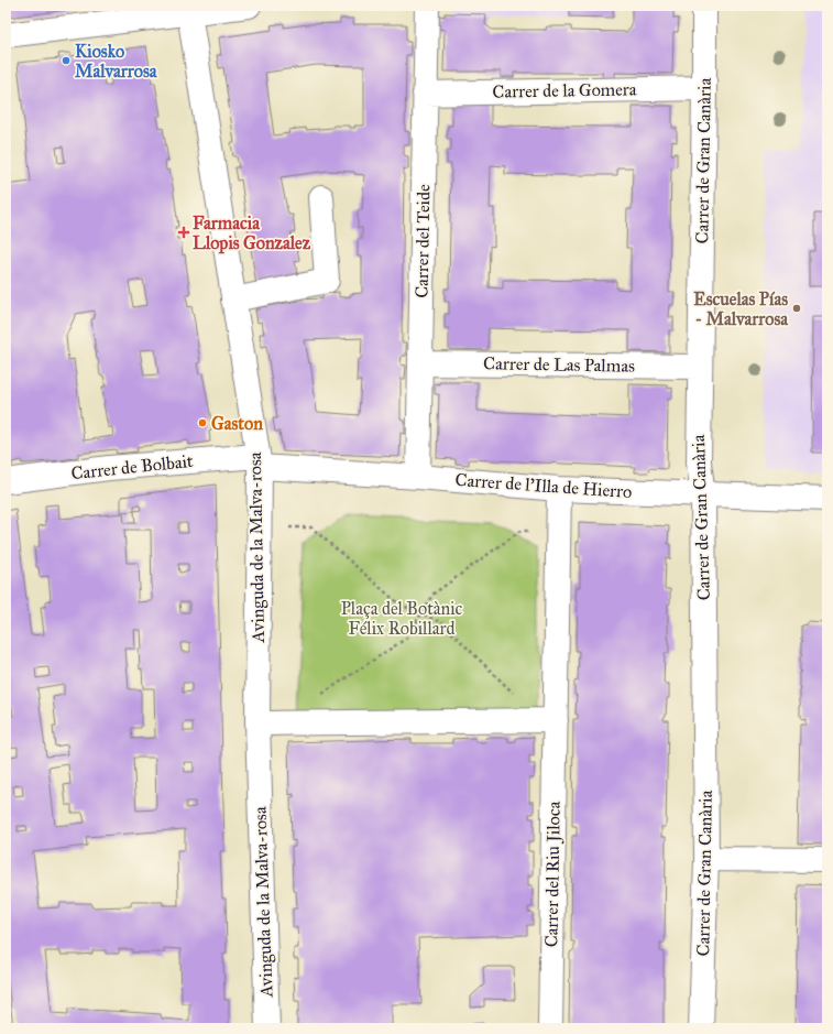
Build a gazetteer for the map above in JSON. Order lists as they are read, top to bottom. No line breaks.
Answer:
{"streets":{"street":["Carrer de la Gomera","Carrer de Gran Canària","Carrer del Teide","Carrer de Las Palmas","Carrer de Bolbait","Carrer de l'Illa de Hierro","Avinguda de la Malva-rosa","Carrer del Riu Jiloca"]},"crossings":[["Carrer de la Gomera","Carrer de Gran Canària"],["Carrer de la Gomera","Carrer del Teide"],["Carrer de Gran Canària","Carrer de Las Palmas"],["Carrer de Gran Canària","Carrer de l'Illa de Hierro"],["Carrer del Teide","Carrer de Las Palmas"],["Carrer del Teide","Carrer de l'Illa de Hierro"],["Carrer de Bolbait","Carrer de l'Illa de Hierro"],["Carrer de Bolbait","Avinguda de la Malva-rosa"],["Carrer de l'Illa de Hierro","Avinguda de la Malva-rosa"],["Carrer de l'Illa de Hierro","Carrer del Riu Jiloca"]],"parks":["Plaça del Botànic Félix Robillard"],"places":{"other":["Kiosko Malvarrosa","Escuelas Pías - Malvarrosa","Gaston"],"health":["Farmacia Llopis Gonzalez"]}}
